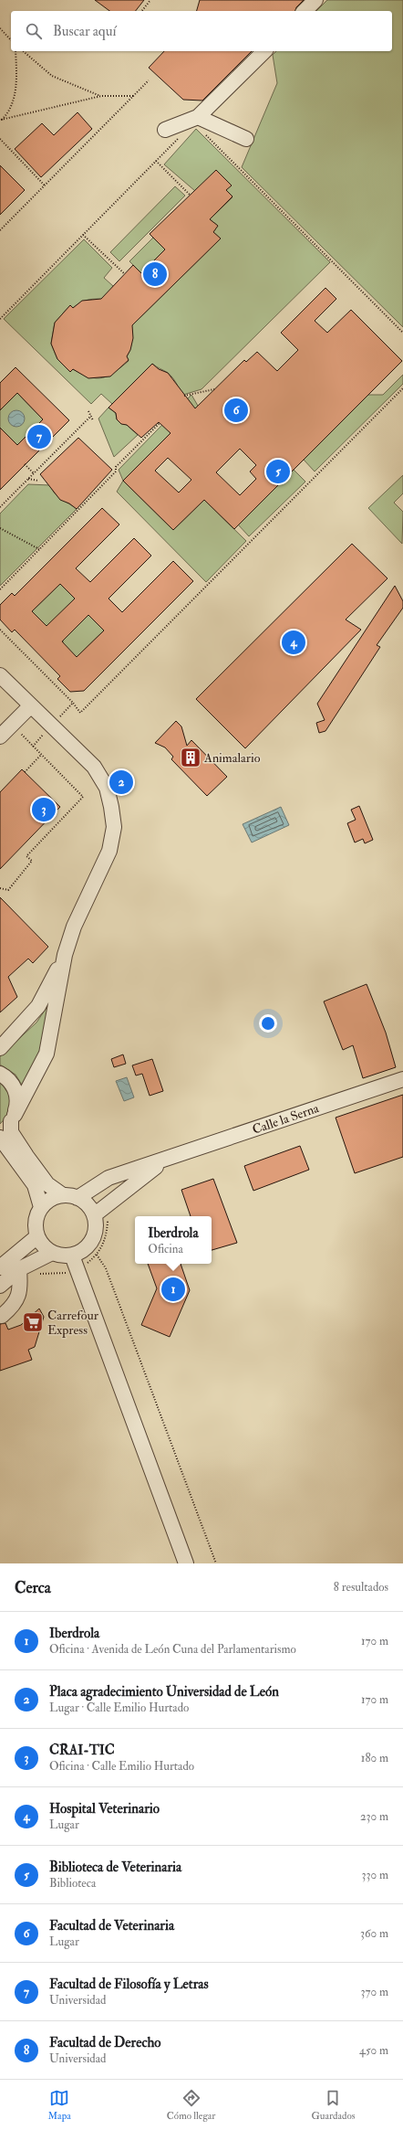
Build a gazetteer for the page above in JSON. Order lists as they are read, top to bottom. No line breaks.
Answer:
{"streets":{"street":["Calle la Serna"]},"places":{"building":["Animalario"],"supermarket":["Carrefour Express"]},"page":{"search":"Buscar aquí","pins":["8","6","7","5","4","2","3","1"],"popup":["Iberdrola","Oficina"],"heading":["Cerca","8 resultados"],"list":[{"mark":"1","name":"Iberdrola","note":"Oficina · Avenida de León Cuna del Parlamentarismo","value":"170 m"},{"mark":"2","name":"Placa agradecimiento Universidad de León","note":"Lugar · Calle Emilio Hurtado","value":"170 m"},{"mark":"3","name":"CRAI-TIC","note":"Oficina · Calle Emilio Hurtado","value":"180 m"},{"mark":"4","name":"Hospital Veterinario","note":"Lugar","value":"230 m"},{"mark":"5","name":"Biblioteca de Veterinaria","note":"Biblioteca","value":"330 m"},{"mark":"6","name":"Facultad de Veterinaria","note":"Lugar","value":"360 m"},{"mark":"7","name":"Facultad de Filosofía y Letras","note":"Universidad","value":"370 m"},{"mark":"8","name":"Facultad de Derecho","note":"Universidad","value":"450 m"}],"nav":["Mapa","Cómo llegar","Guardados"]}}
